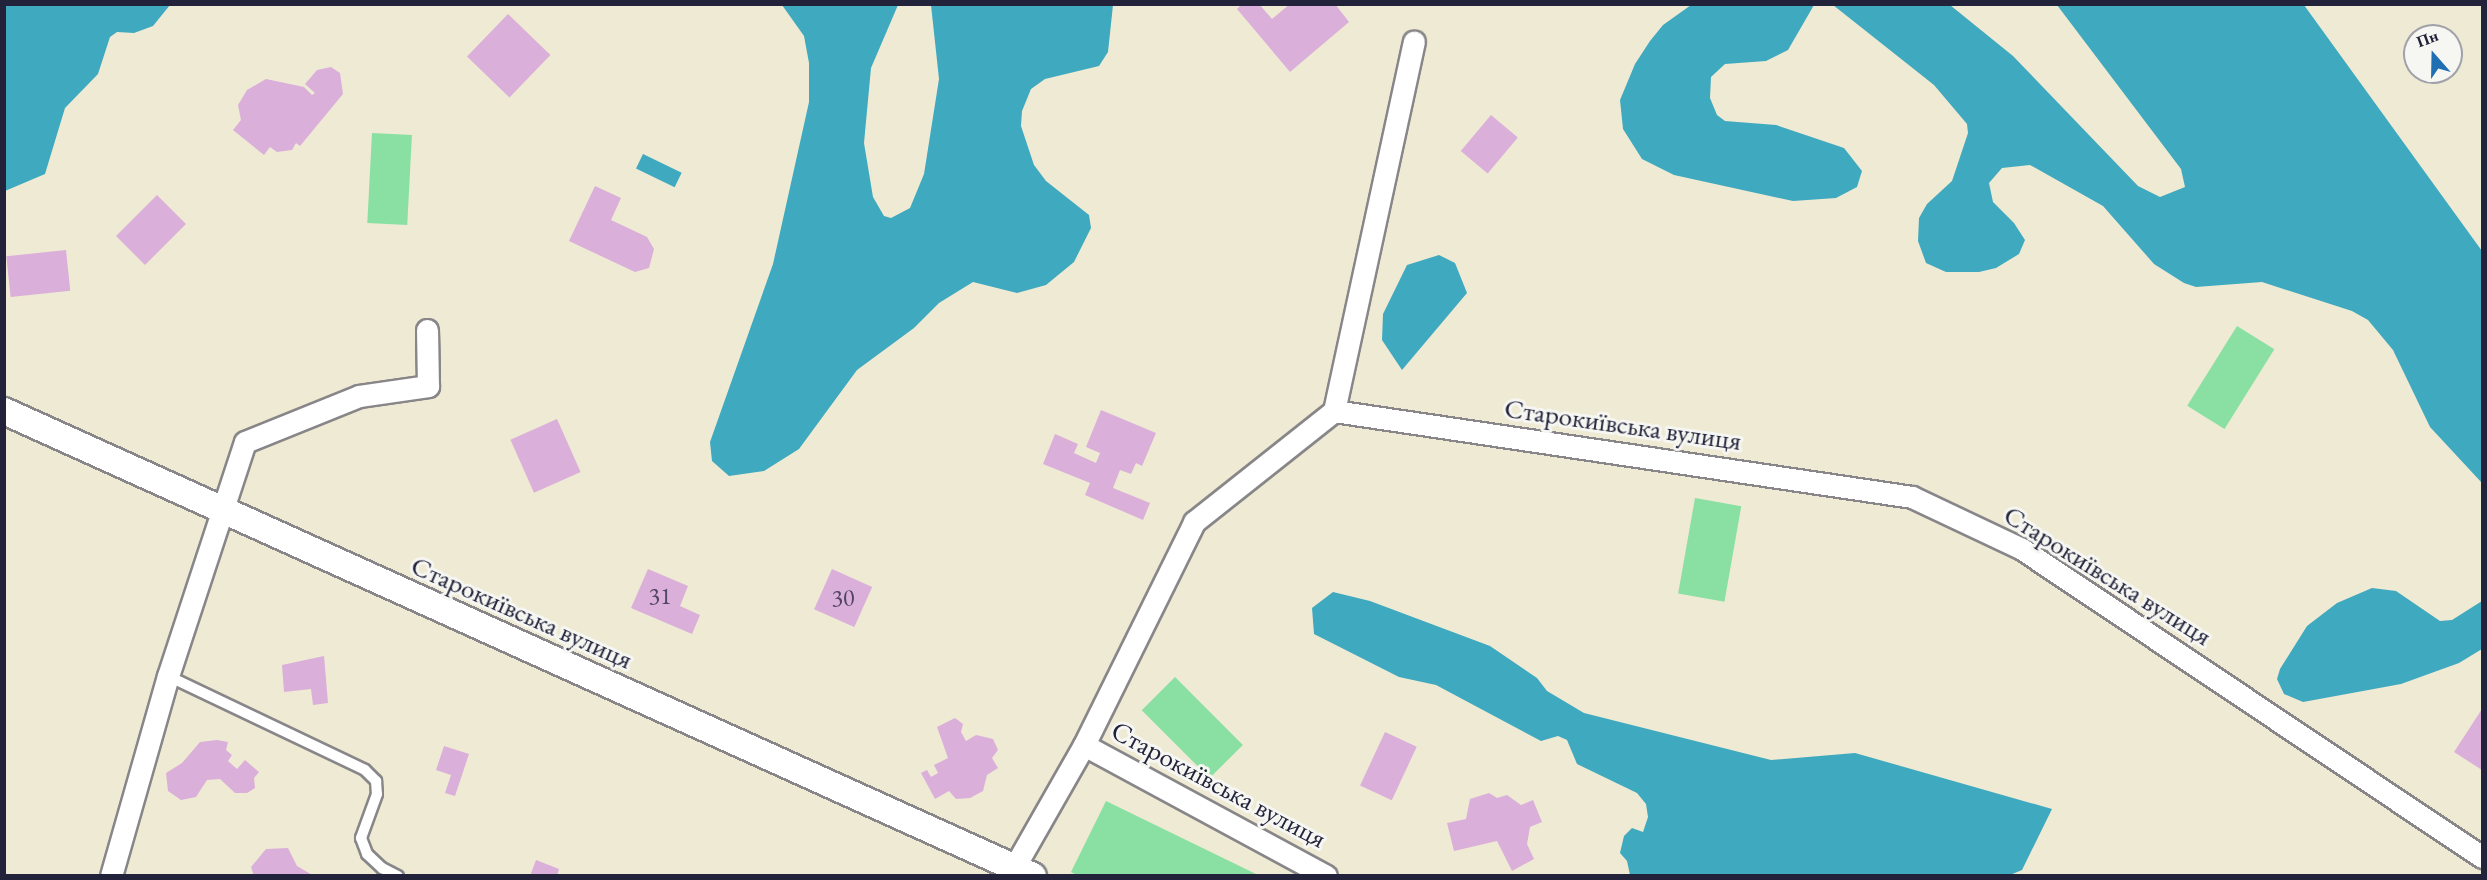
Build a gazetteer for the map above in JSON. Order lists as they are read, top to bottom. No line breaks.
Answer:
{"streets":{"street":["Старокиївська вулиця"]},"house_numbers":["31","30"],"north":"top"}
